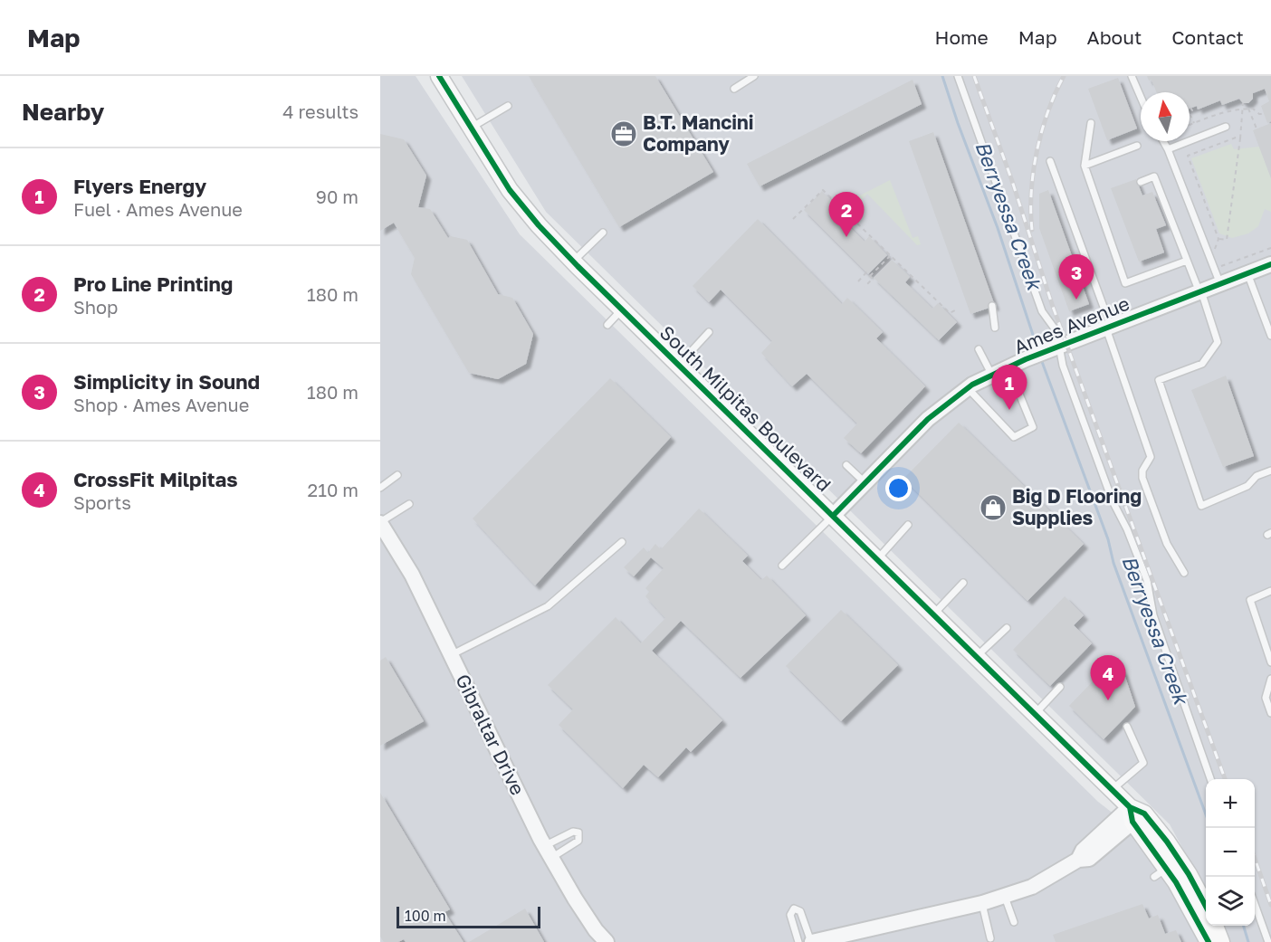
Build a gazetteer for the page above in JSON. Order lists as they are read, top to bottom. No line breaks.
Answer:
{"streets":{"main road":["South Milpitas Boulevard"],"street":["Ames Avenue","Gibraltar Drive"]},"crossings":[["Ames Avenue","South Milpitas Boulevard"]],"water":["Berryessa Creek"],"places":{"office":["B.T. Mancini Company"],"shop":["Big D Flooring Supplies"]},"scale_bar":"100 m","north":"top","page":{"header":"Map","nav":["Home","Map","About","Contact"],"heading":["Nearby","4 results"],"list":[{"mark":"1","name":"Flyers Energy","note":"Fuel · Ames Avenue","value":"90 m"},{"mark":"2","name":"Pro Line Printing","note":"Shop","value":"180 m"},{"mark":"3","name":"Simplicity in Sound","note":"Shop · Ames Avenue","value":"180 m"},{"mark":"4","name":"CrossFit Milpitas","note":"Sports","value":"210 m"}],"pins":["2","3","1","4"],"map_buttons":["+","−"],"scale":"100 m"}}
